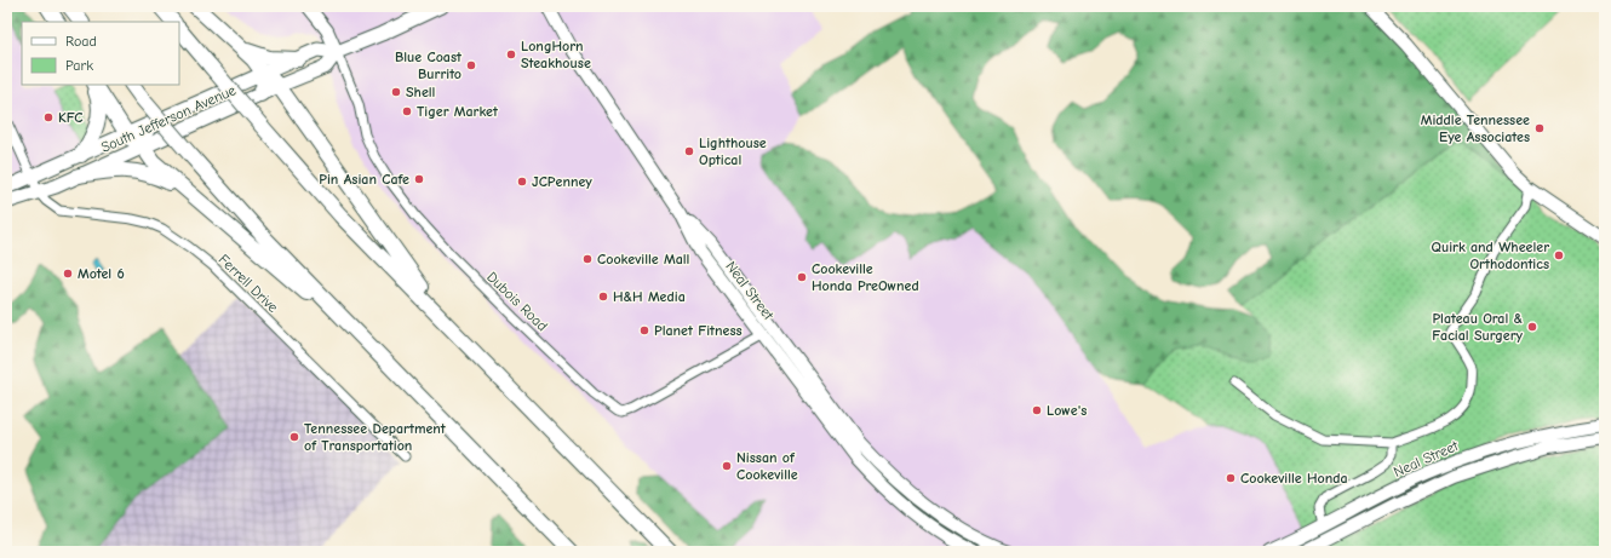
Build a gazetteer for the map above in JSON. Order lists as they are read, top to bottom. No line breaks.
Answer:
{"streets":{"main road":["South Jefferson Avenue","Neal Street"],"street":["Ferrell Drive","Dubois Road"]},"crossings":[["South Jefferson Avenue","Ferrell Drive"],["South Jefferson Avenue","Dubois Road"],["Neal Street","Dubois Road"]],"places":["LongHorn Steakhouse","Blue Coast Burrito","Shell","Tiger Market","KFC","Middle Tennessee Eye Associates","Lighthouse Optical","Pin Asian Cafe","JCPenney","Quirk and Wheeler Orthodontics","Cookeville Mall","Motel 6","Cookeville Honda PreOwned","H&H Media","Plateau Oral & Facial Surgery","Planet Fitness","Lowe's","Tennessee Department of Transportation","Nissan of Cookeville","Cookeville Honda"],"legend":["Road","Park"]}
